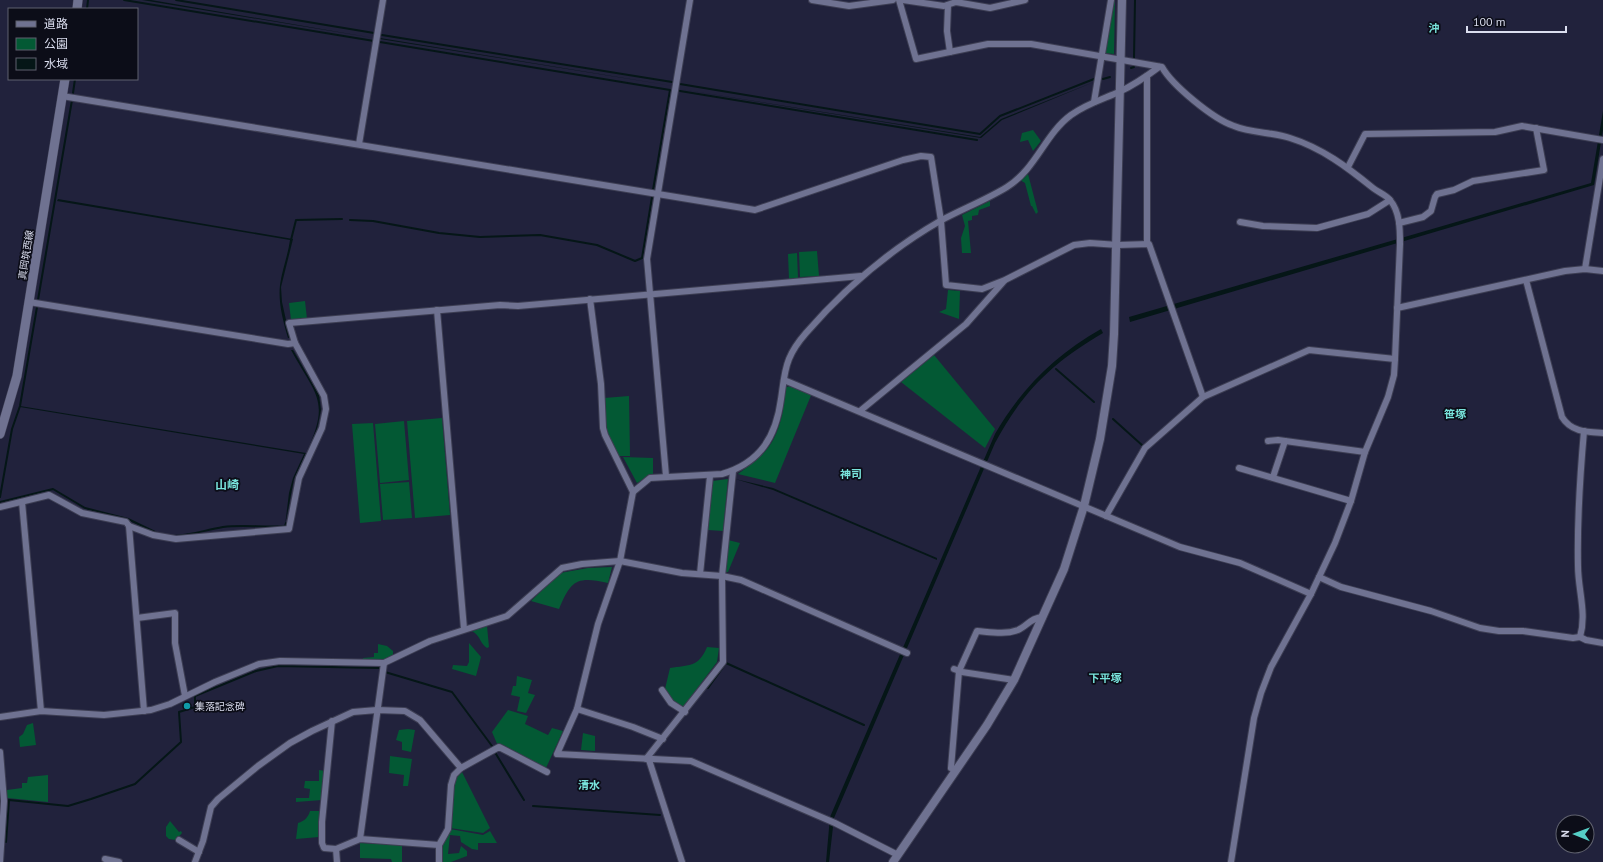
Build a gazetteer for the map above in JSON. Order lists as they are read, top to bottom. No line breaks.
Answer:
{"streets":{"main road":["真岡筑西線"]},"districts":["沖","笹塚","神司","山崎","下平塚","清水"],"places":["集落記念碑"],"legend":["道路","公園","水域"],"scale_bar":"100 m","north":"left"}
